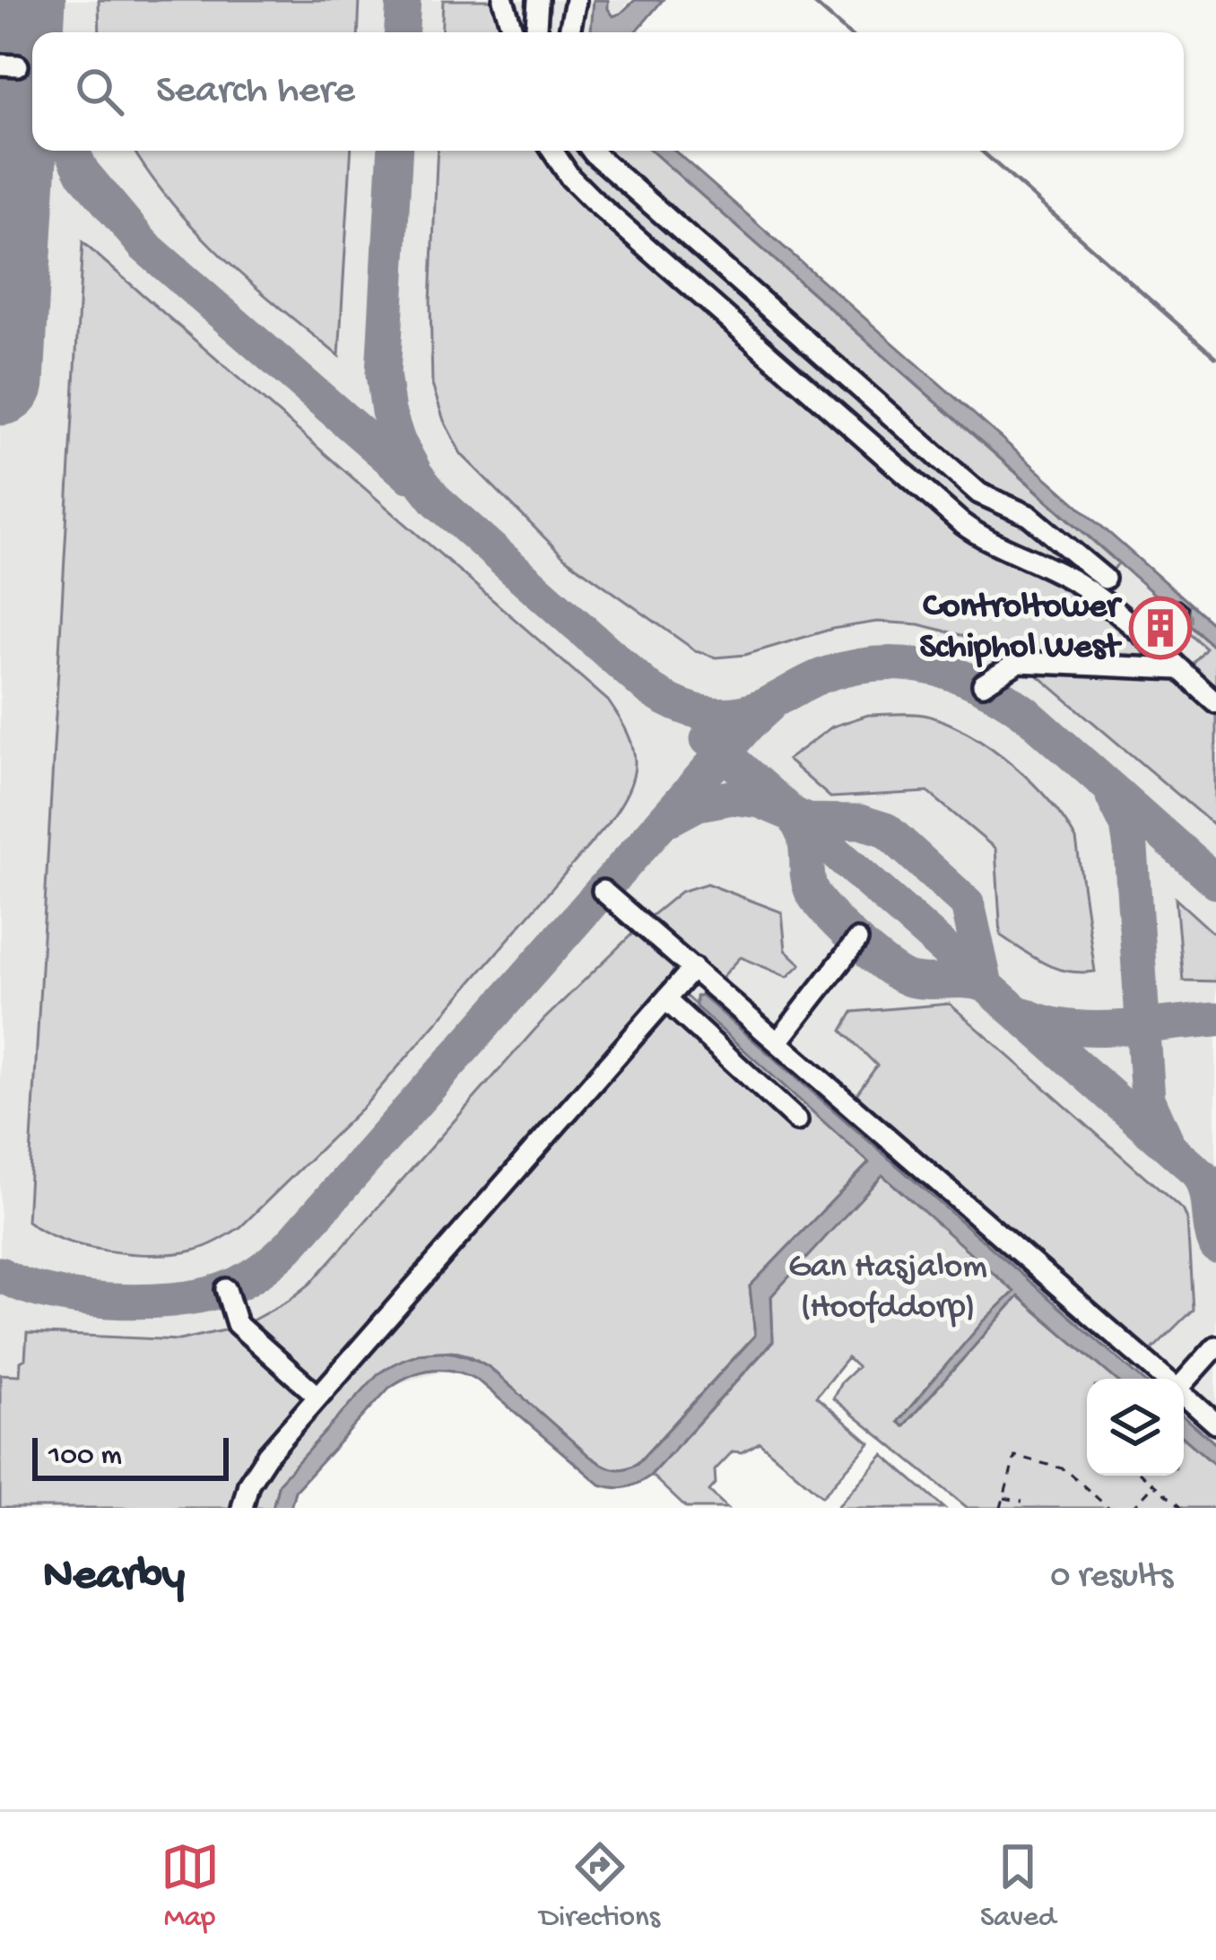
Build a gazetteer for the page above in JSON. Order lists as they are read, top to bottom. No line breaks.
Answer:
{"parks":["Gan Hasjalom (Hoofddorp)"],"places":{"building":["Controltower Schiphol West"]},"scale_bar":"100 m","page":{"search":"Search here","scale":"100 m","heading":["Nearby","0 results"],"nav":["Map","Directions","Saved"]}}
